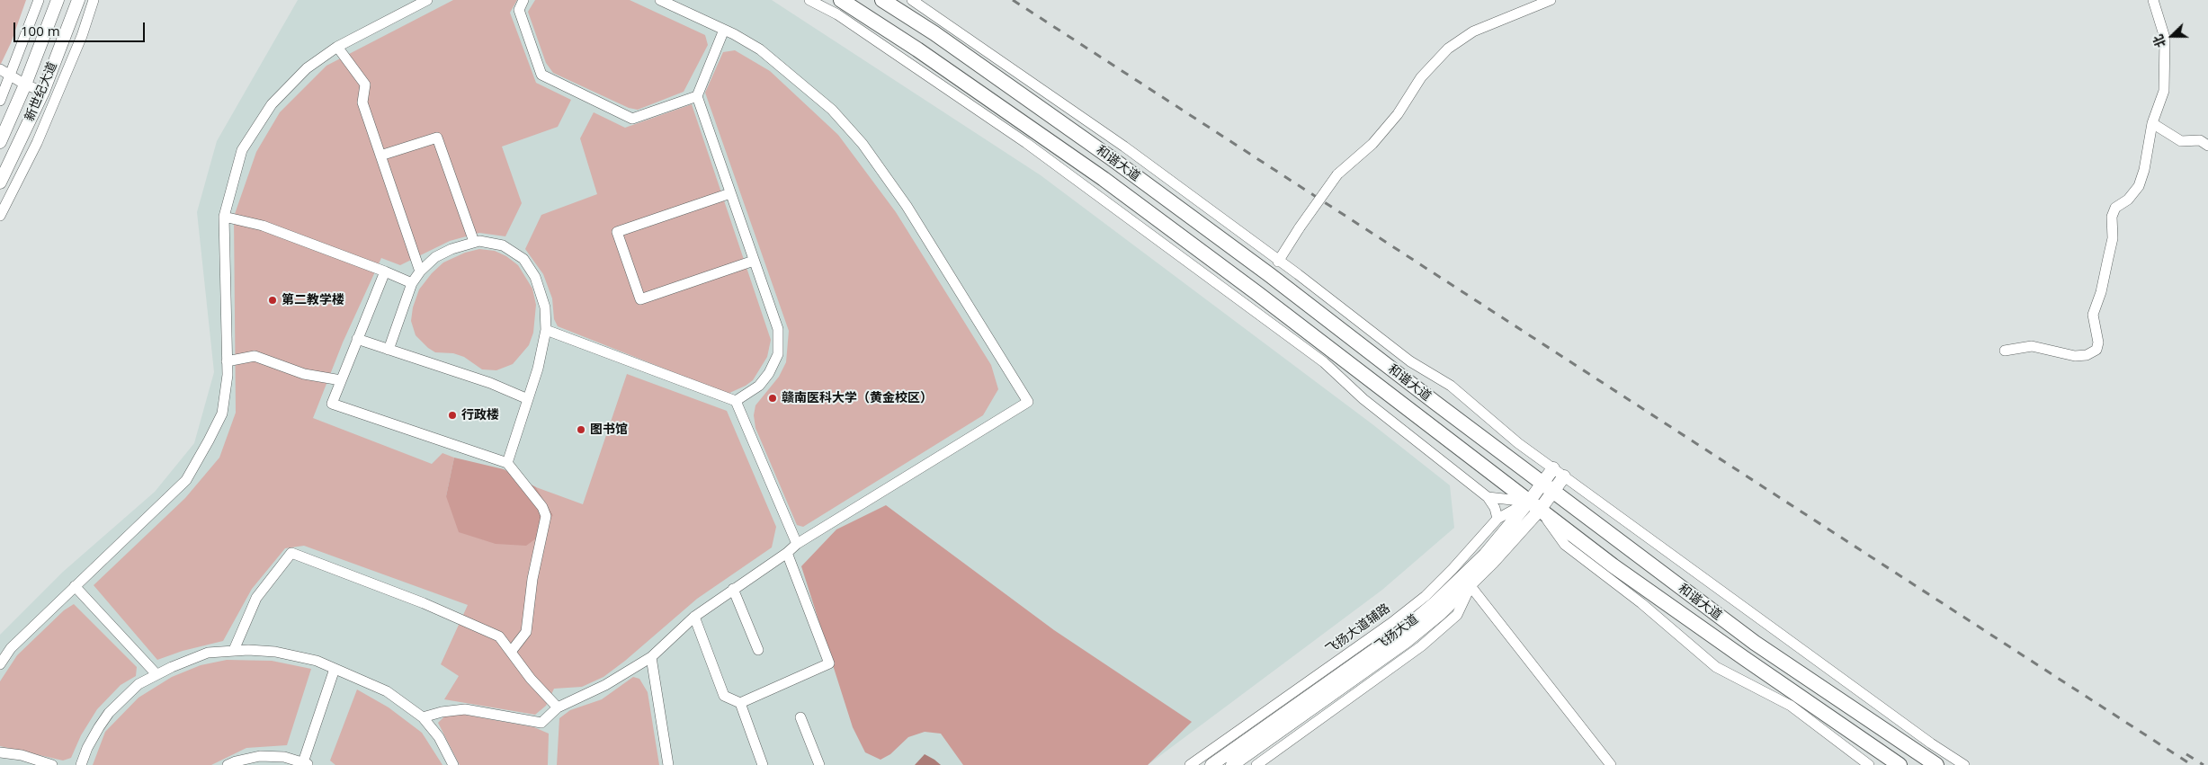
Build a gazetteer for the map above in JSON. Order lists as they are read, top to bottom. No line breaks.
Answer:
{"streets":{"highway":["和谐大道"],"main road":["新世纪大道","飞扬大道"],"street":["飞扬大道辅路"]},"crossings":[["和谐大道","飞扬大道辅路"],["和谐大道","飞扬大道"],["飞扬大道辅路","飞扬大道"]],"places":["第二教学楼","赣南医科大学（黄金校区）","行政楼","图书馆"],"scale_bar":"100 m","north":"left"}
